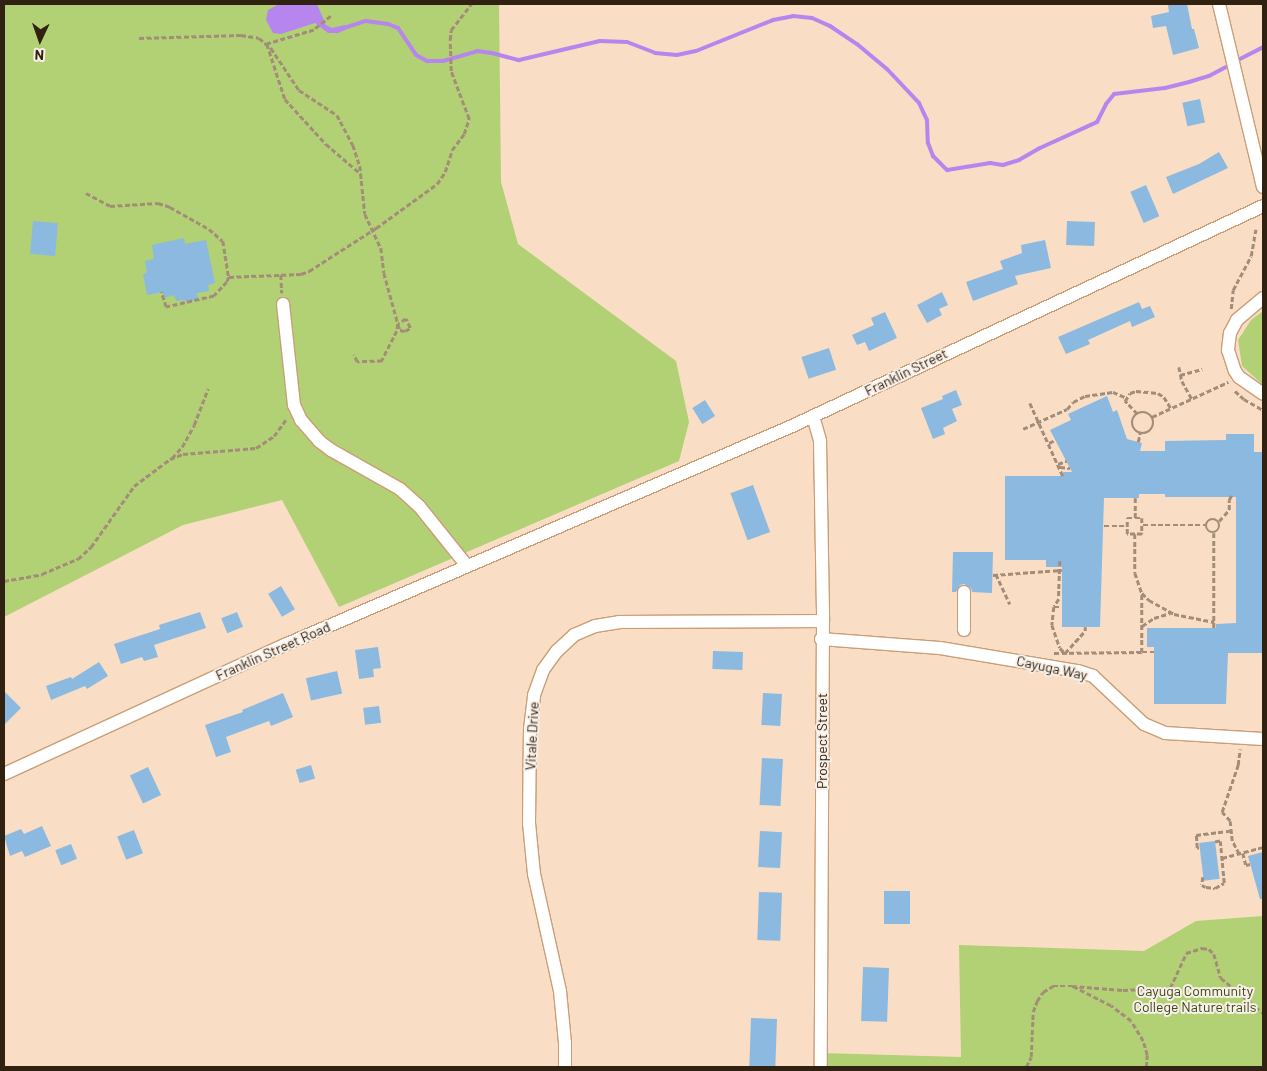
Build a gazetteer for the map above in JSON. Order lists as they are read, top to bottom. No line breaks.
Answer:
{"streets":{"street":["Franklin Street","Franklin Street Road","Cayuga Way","Vitale Drive","Prospect Street"]},"crossings":[["Franklin Street","Franklin Street Road"],["Franklin Street","Prospect Street"],["Cayuga Way","Prospect Street"],["Vitale Drive","Prospect Street"]],"parks":["Cayuga Community College Nature trails"],"north":"bottom"}
